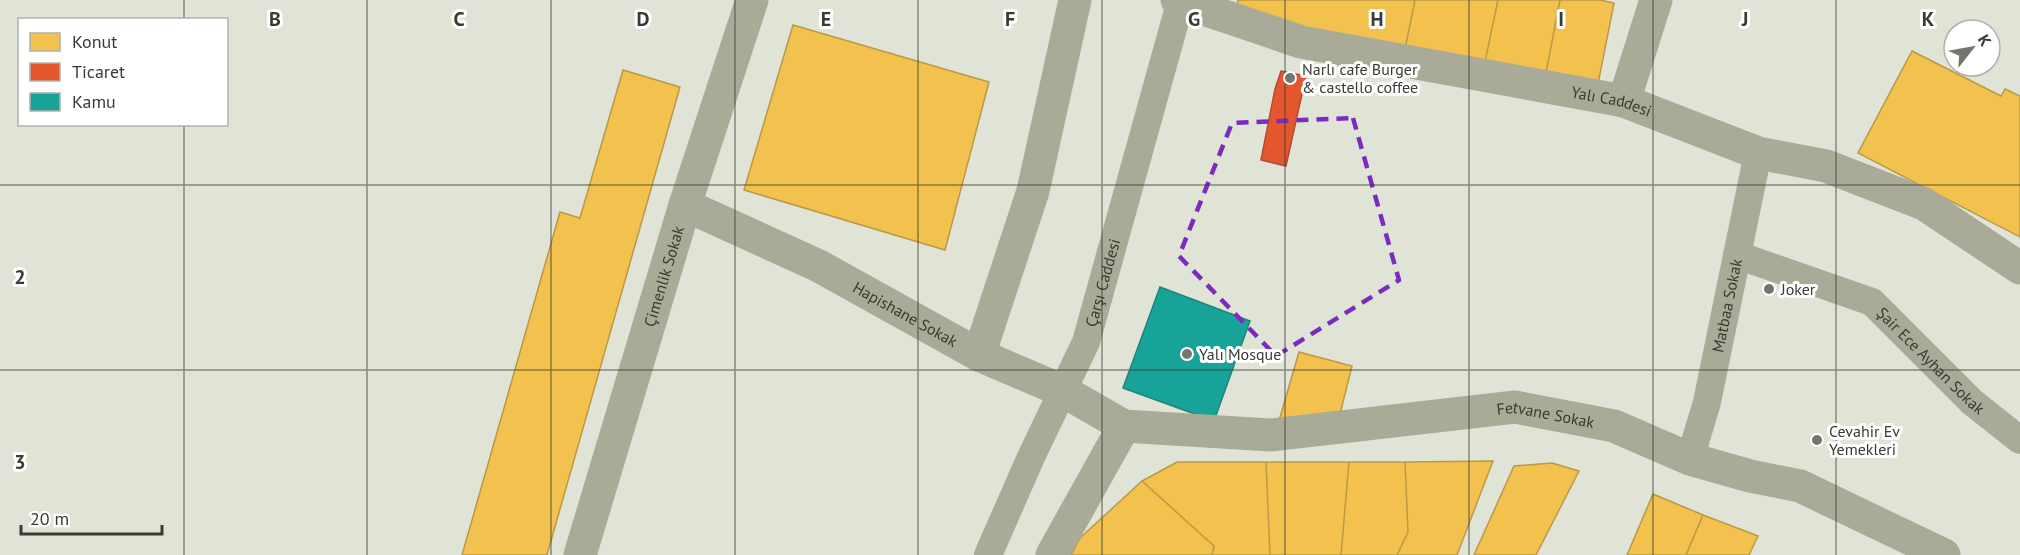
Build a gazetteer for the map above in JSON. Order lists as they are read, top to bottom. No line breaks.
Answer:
{"streets":{"street":["Yalı Caddesi","Çimenlik Sokak","Çarşı Caddesi","Matbaa Sokak","Hapishane Sokak","Şair Ece Ayhan Sokak","Fetvane Sokak"]},"crossings":[["Yalı Caddesi","Çarşı Caddesi"],["Yalı Caddesi","Matbaa Sokak"],["Çimenlik Sokak","Hapishane Sokak"],["Çarşı Caddesi","Hapishane Sokak"],["Matbaa Sokak","Şair Ece Ayhan Sokak"],["Matbaa Sokak","Fetvane Sokak"],["Hapishane Sokak","Fetvane Sokak"]],"places":["Narlı cafe Burger & castello coffee","Joker","Yalı Mosque","Cevahir Ev Yemekleri"],"legend":["Konut","Ticaret","Kamu"],"scale_bar":"20 m","north":"top right","grid":{"columns":["B","C","D","E","F","G","H","I","J","K"],"rows":["2","3"]}}
